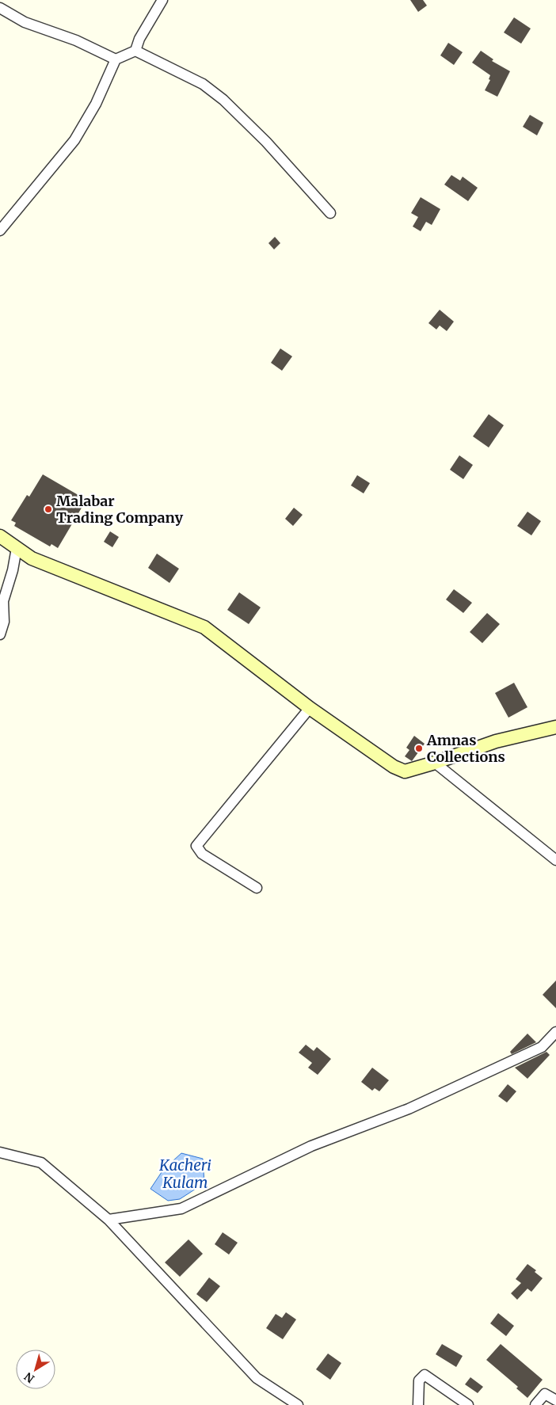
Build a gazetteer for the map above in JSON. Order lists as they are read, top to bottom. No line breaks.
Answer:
{"water":["Kacheri Kulam"],"places":["Malabar Trading Company","Amnas Collections"],"north":"bottom left"}
